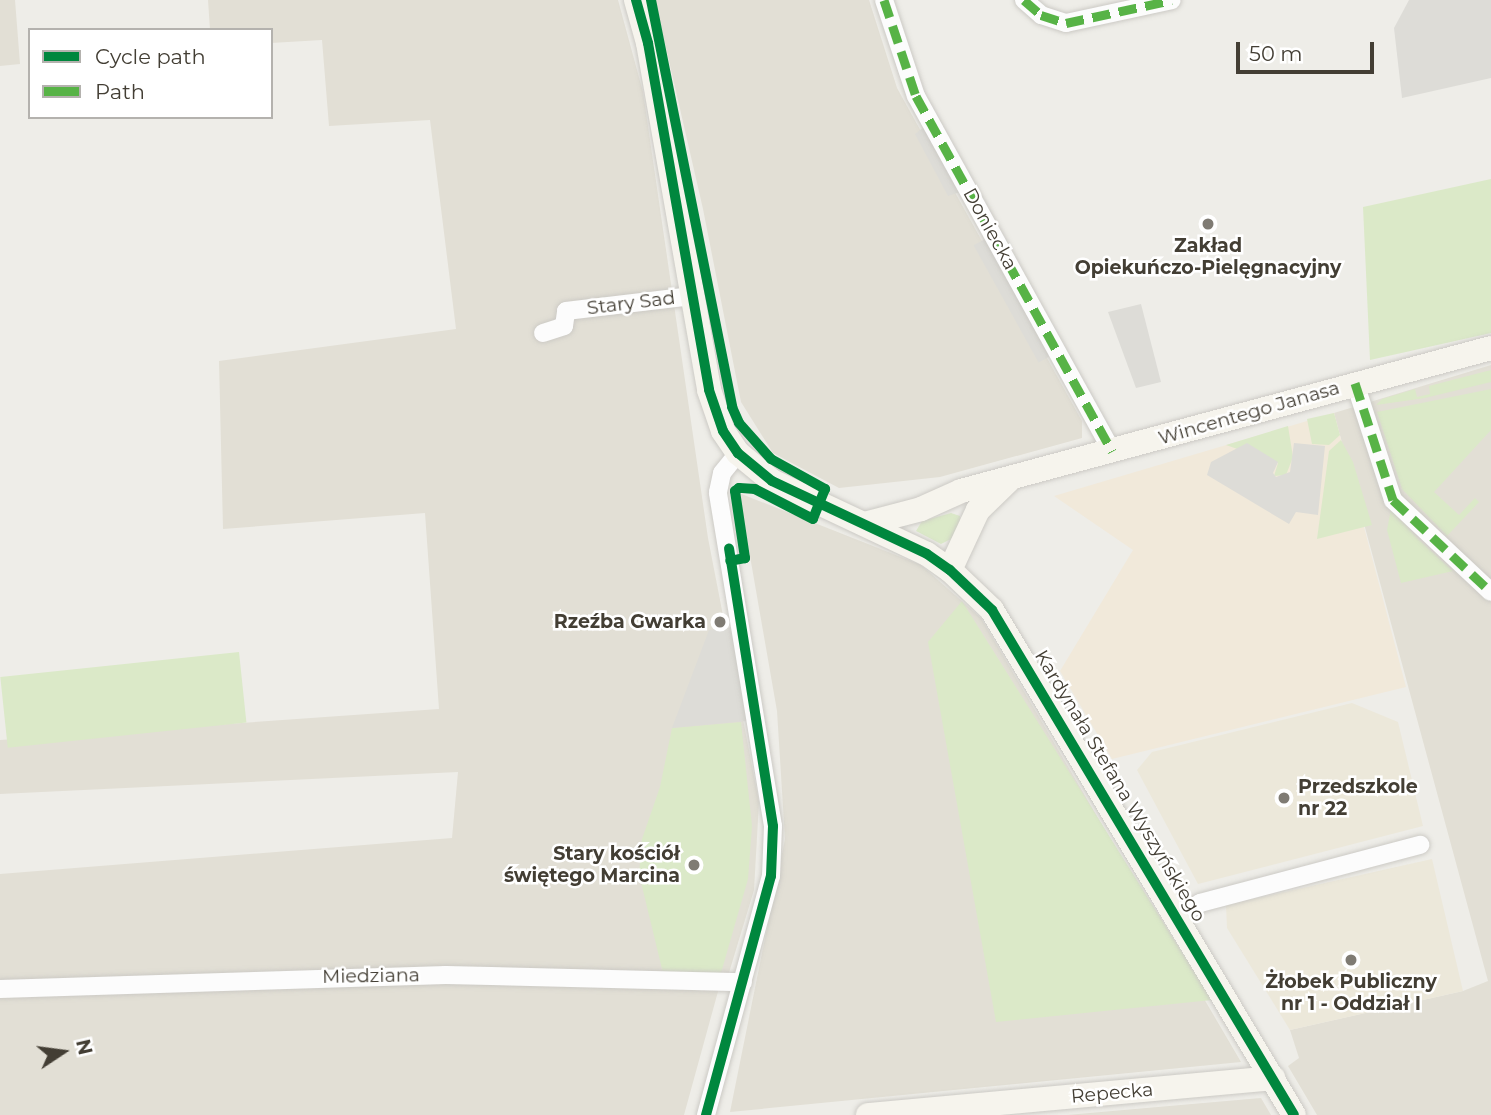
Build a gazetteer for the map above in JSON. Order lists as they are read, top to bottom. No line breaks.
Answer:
{"streets":{"street":["Doniecka","Stary Sad","Wincentego Janasa","Kardynała Stefana Wyszyńskiego","Miedziana","Repecka"]},"crossings":[["Doniecka","Wincentego Janasa"],["Wincentego Janasa","Kardynała Stefana Wyszyńskiego"],["Kardynała Stefana Wyszyńskiego","Repecka"]],"places":["Zakład Opiekuńczo-Pielęgnacyjny","Rzeźba Gwarka","Przedszkole nr 22","Stary kościół świętego Marcina","Żłobek Publiczny nr 1 - Oddział I"],"legend":["Cycle path","Path"],"scale_bar":"50 m","north":"right"}
